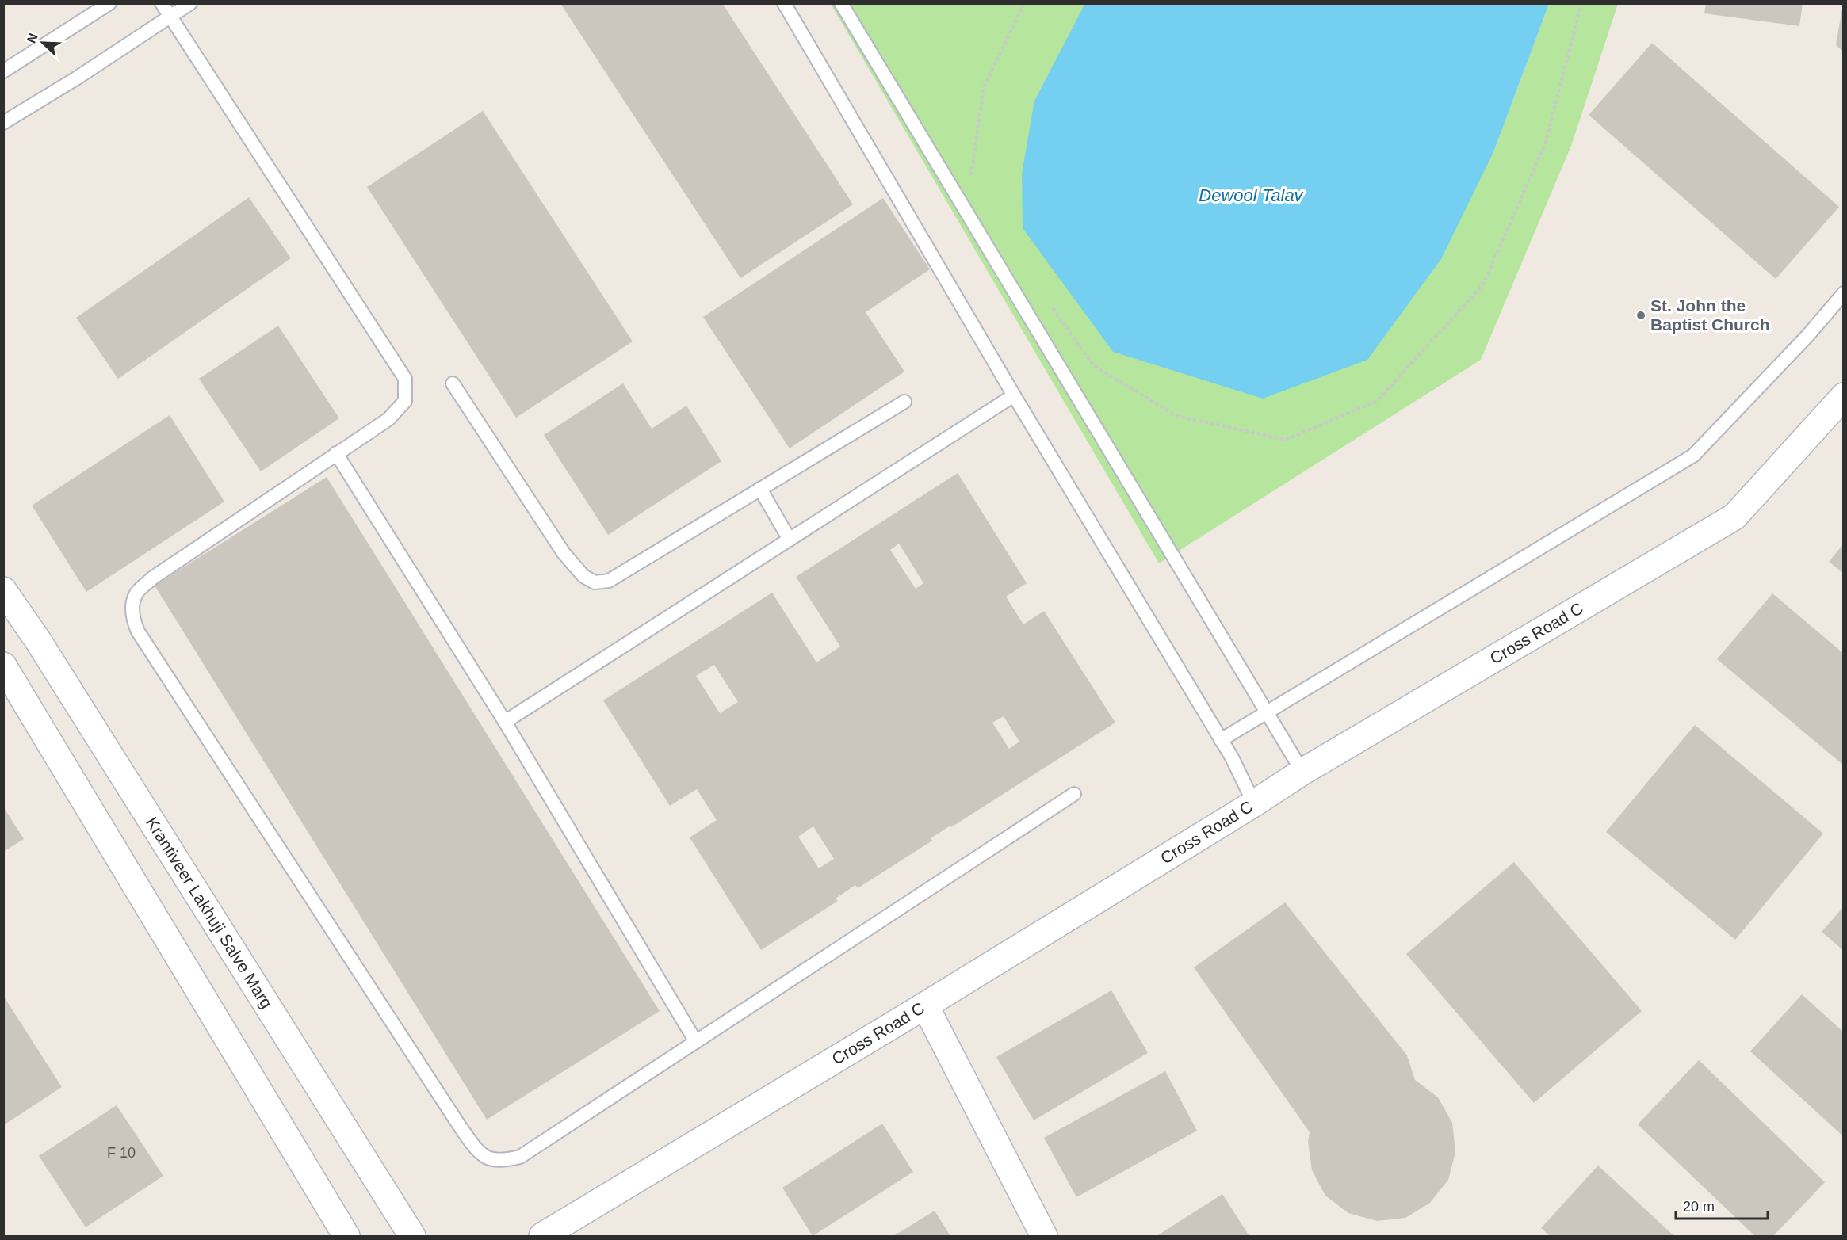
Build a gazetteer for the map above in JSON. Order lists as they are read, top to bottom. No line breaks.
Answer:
{"streets":{"main road":["Cross Road C","Krantiveer Lakhuji Salve Marg"]},"water":["Dewool Talav"],"places":["St. John the Baptist Church"],"house_numbers":["F 10"],"scale_bar":"20 m","north":"top left"}
